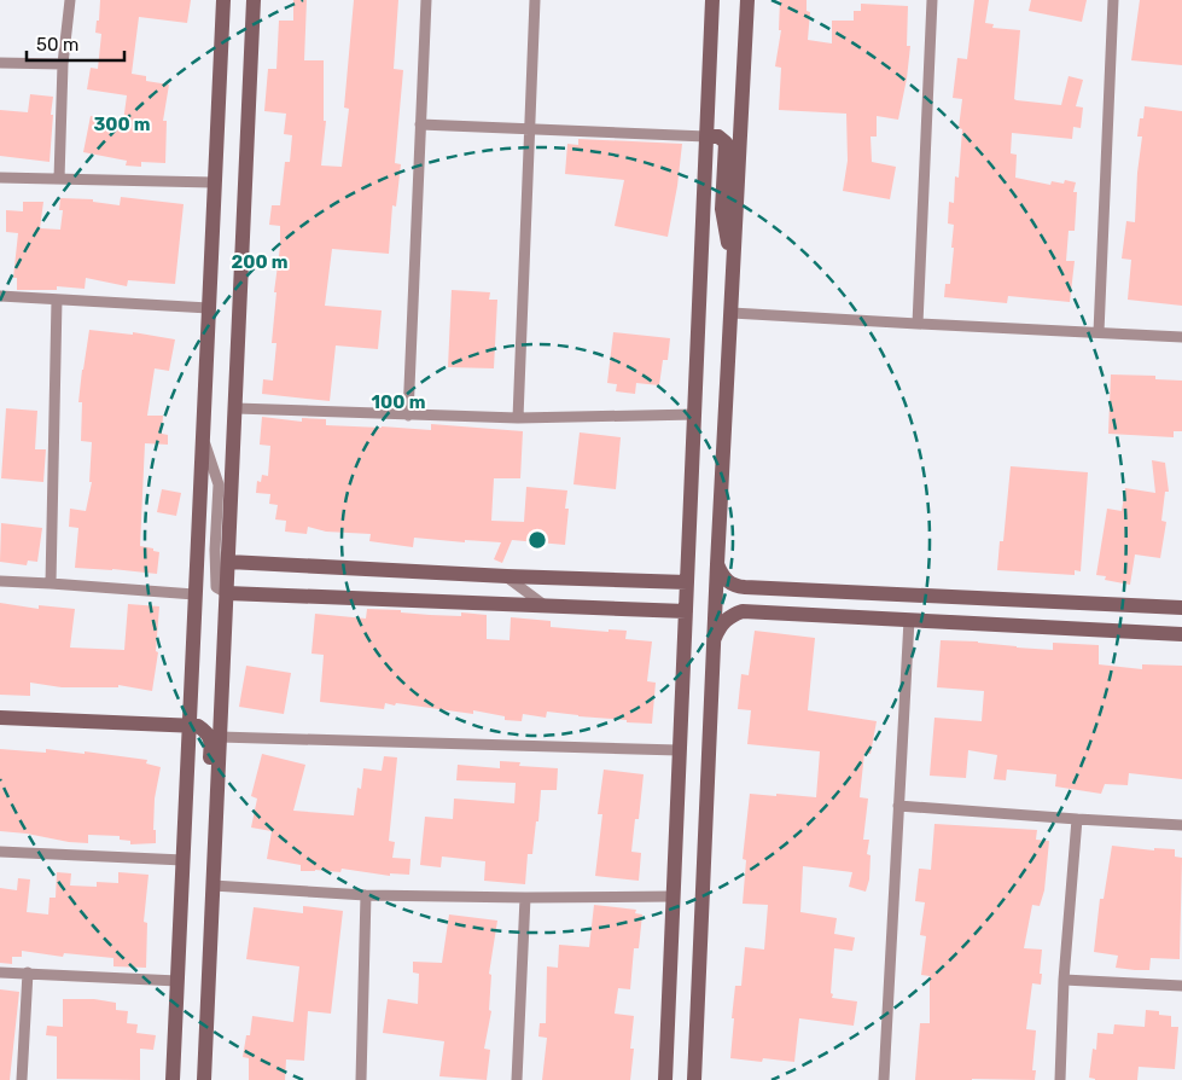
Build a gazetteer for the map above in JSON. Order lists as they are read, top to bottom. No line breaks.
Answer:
{"scale_bar":"50 m","rings":["300 m","200 m","100 m"]}
